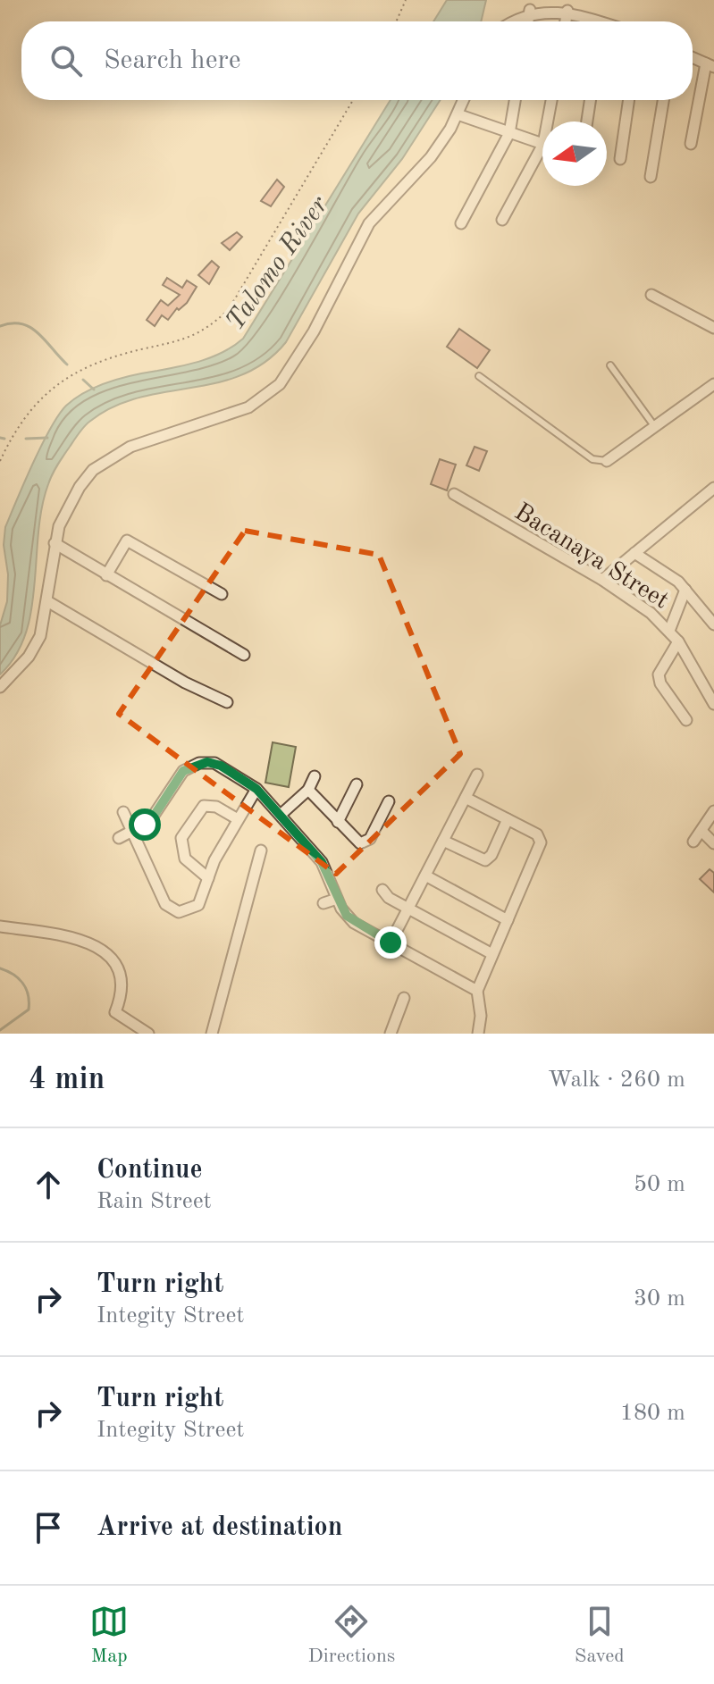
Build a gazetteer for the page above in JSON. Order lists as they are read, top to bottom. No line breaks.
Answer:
{"streets":{"street":["Bacanaya Street"]},"water":["Talomo River"],"north":"left","page":{"search":"Search here","heading":["4 min","Walk · 260 m"],"list":[["Continue","Rain Street","50 m"],["Turn right","Integity Street","30 m"],["Turn right","Integity Street","180 m"],"Arrive at destination"],"nav":["Map","Directions","Saved"]}}
